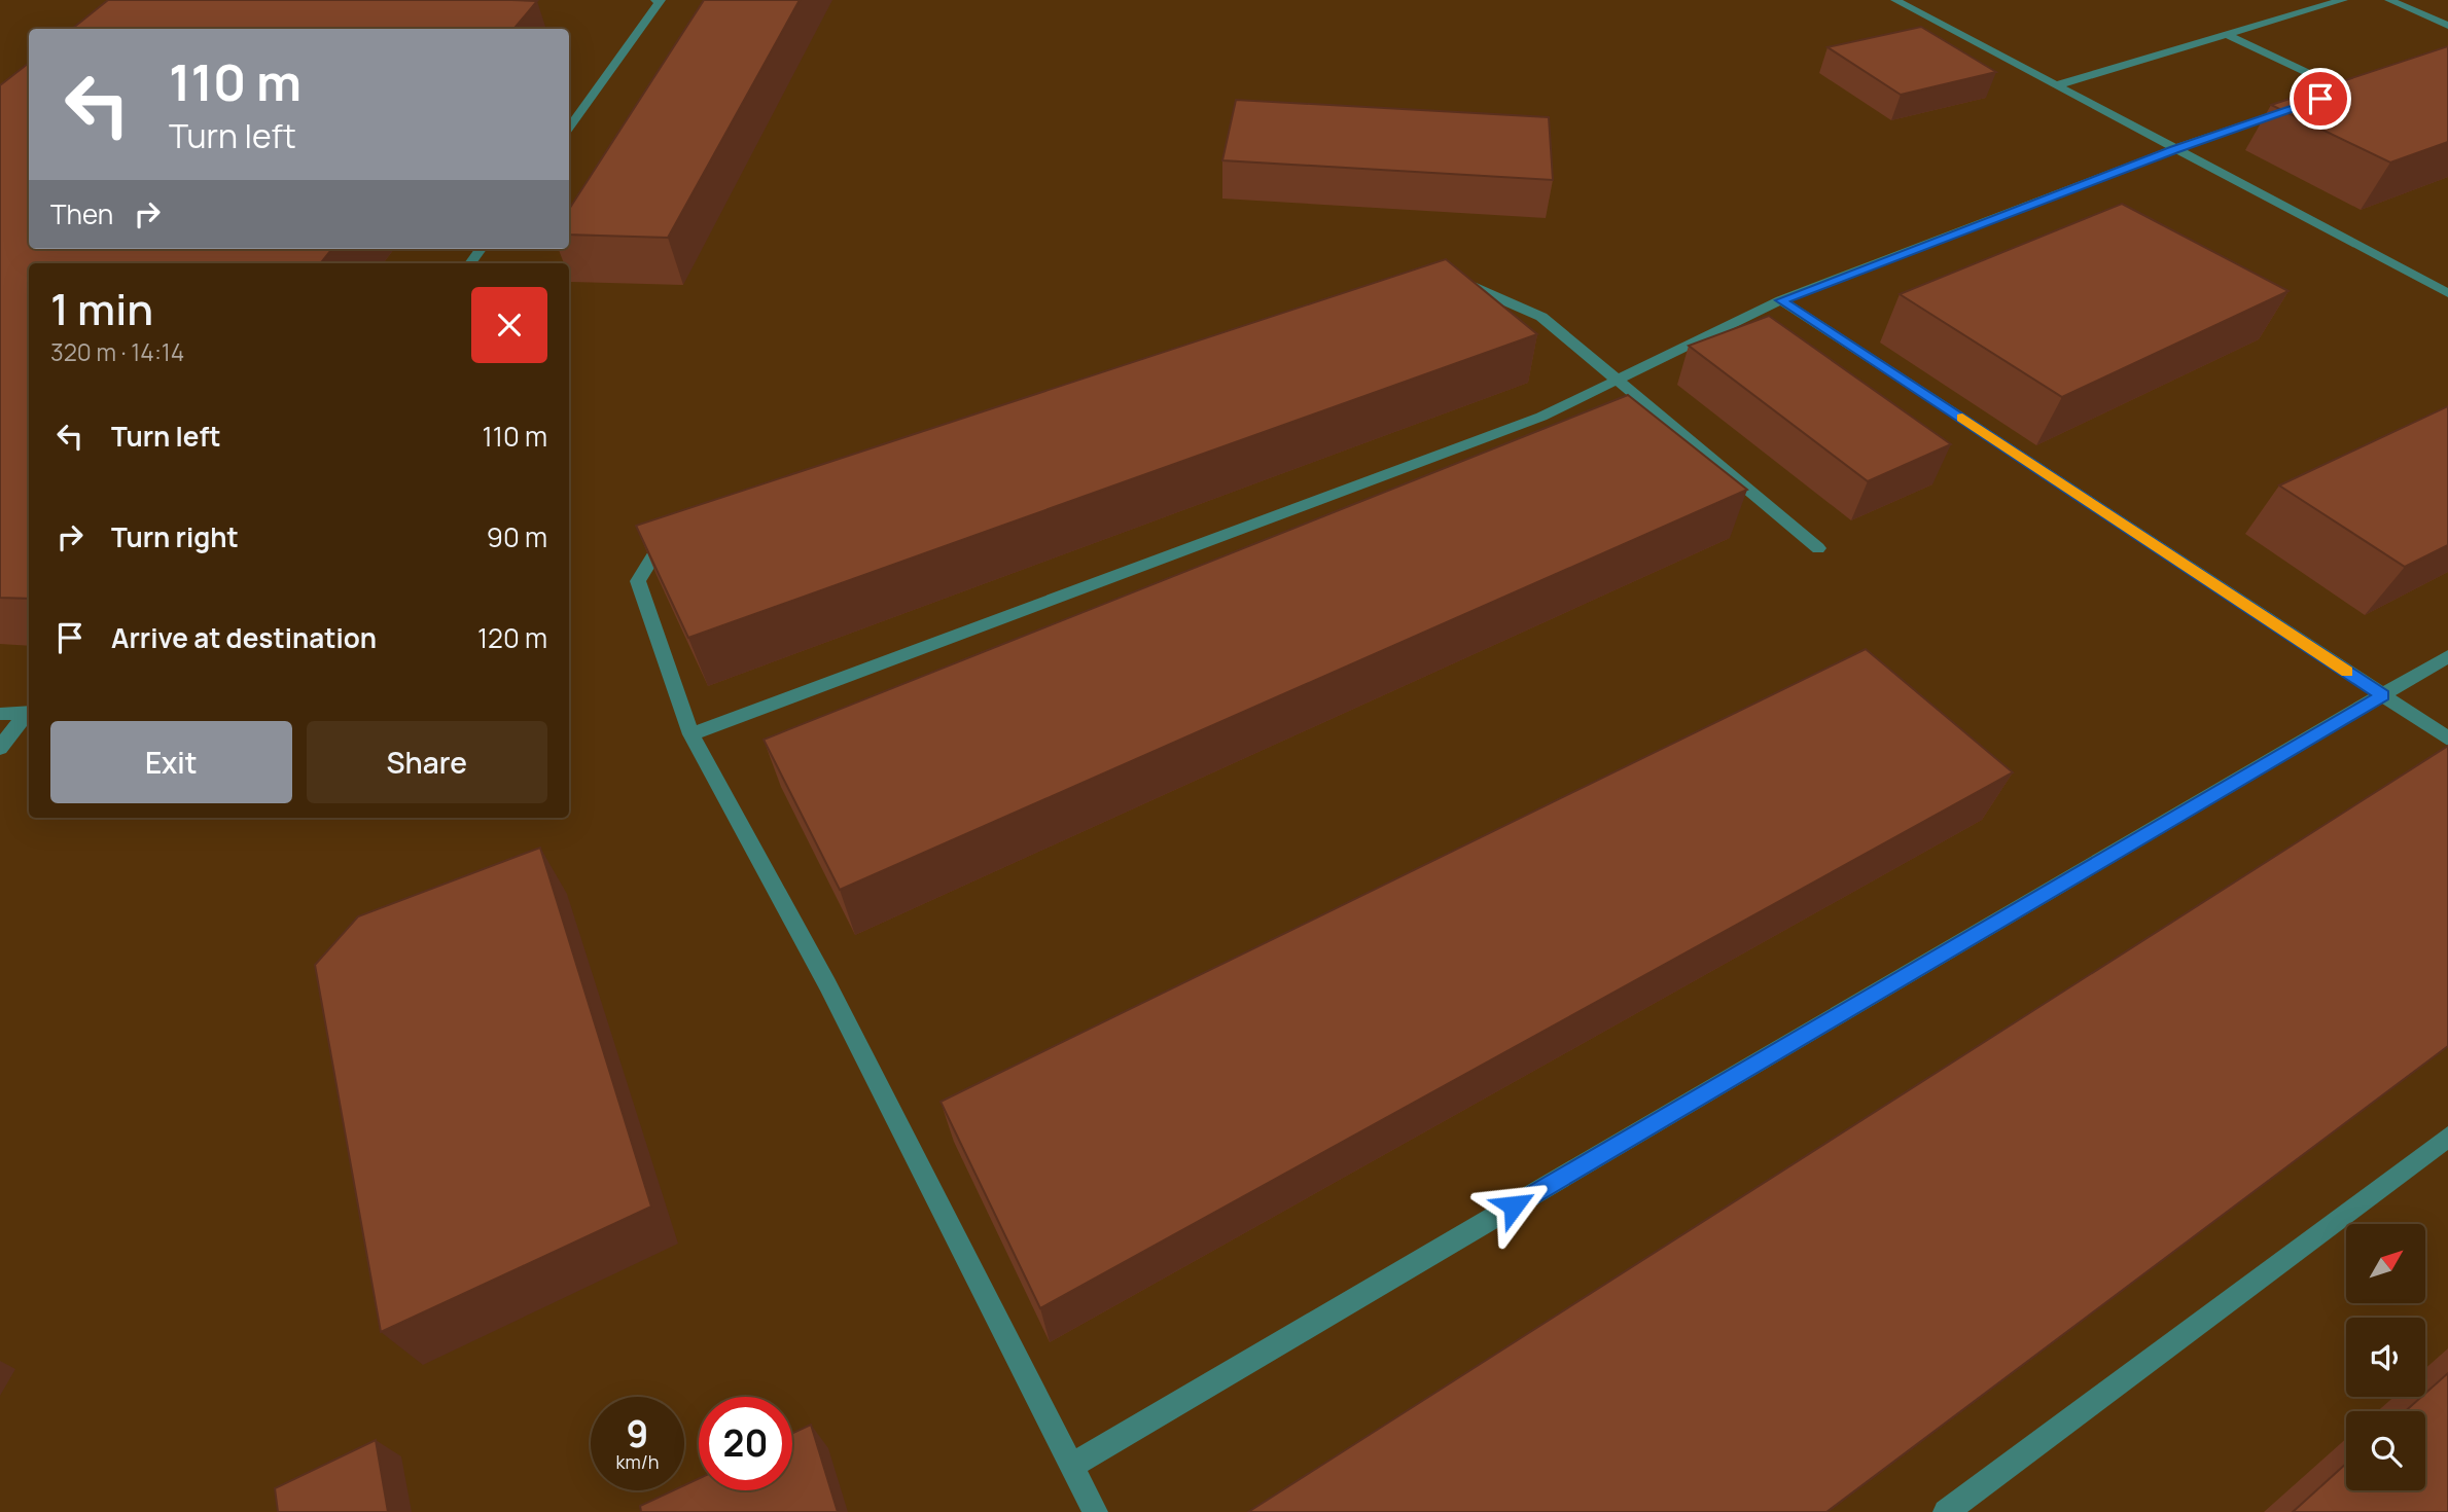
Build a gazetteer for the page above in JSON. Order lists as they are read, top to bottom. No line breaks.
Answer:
{"north":"top right","page":{"turn":["110 m","Turn left"],"then":"Then","heading":["1 min","320 m · 14:14"],"list":[{"name":"Turn left","value":"110 m"},{"name":"Turn right","value":"90 m"},{"name":"Arrive at destination","value":"120 m"}],"buttons":["Exit","Share"],"speed":"9 km/h","limit":"20"}}
